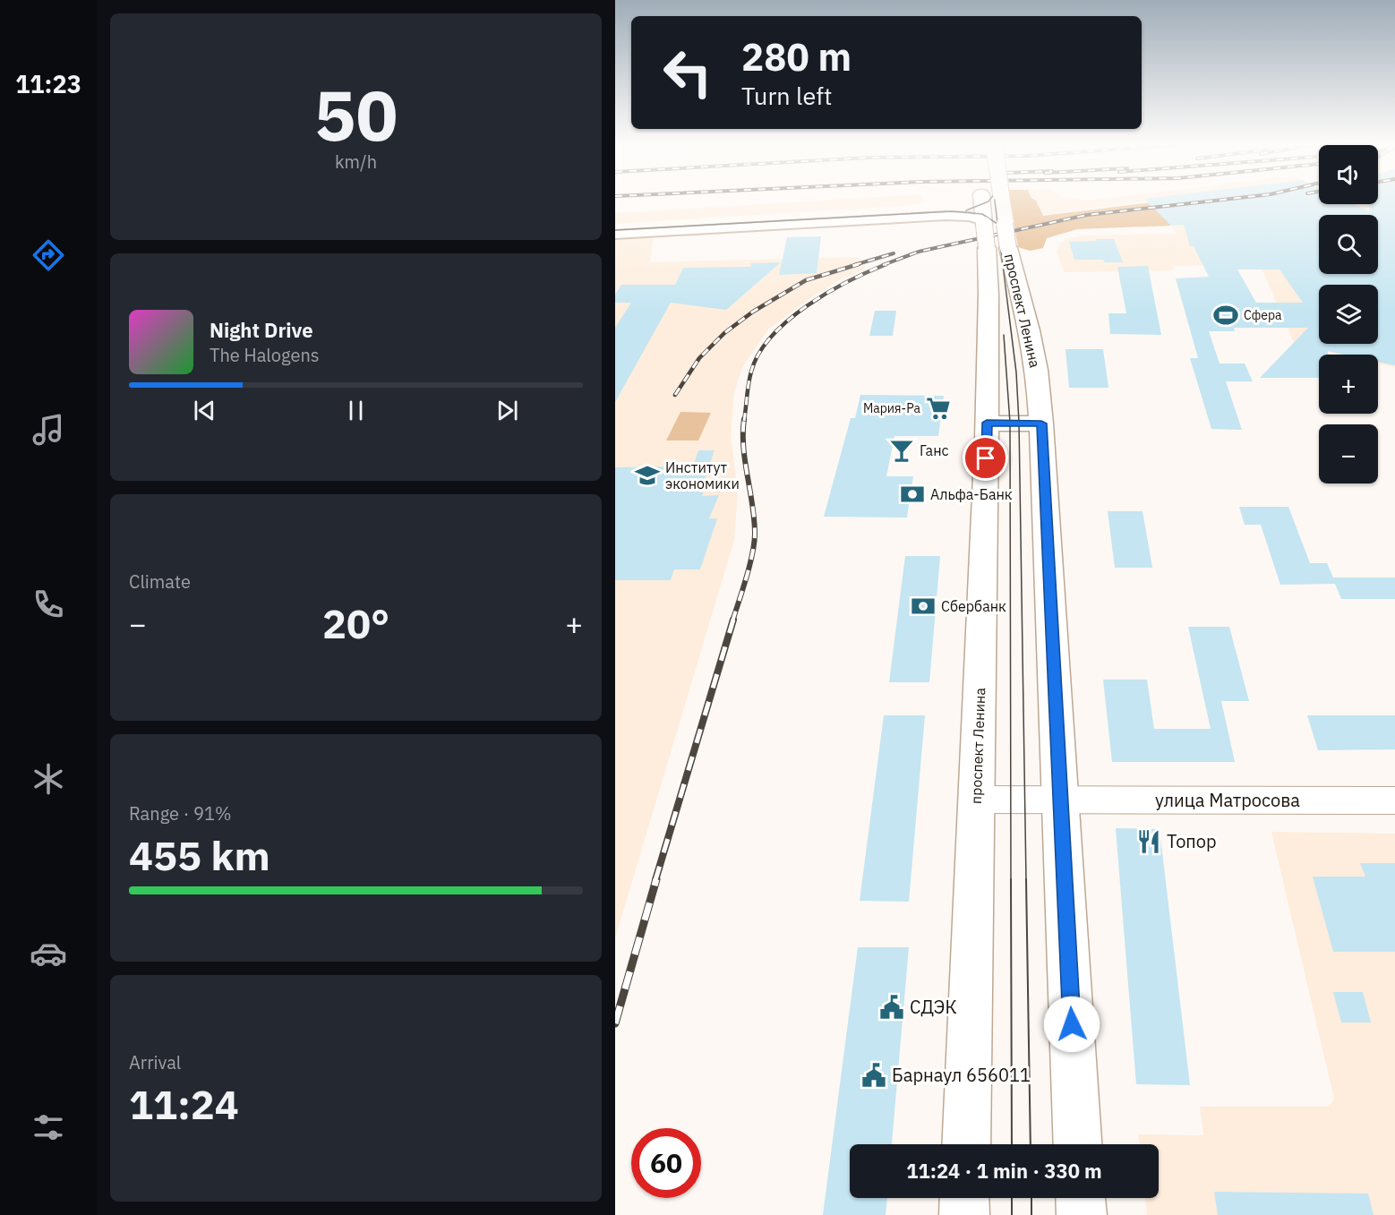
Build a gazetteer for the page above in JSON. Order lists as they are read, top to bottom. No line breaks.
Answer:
{"streets":{"main road":["проспект Ленина"],"street":["улица Матросова"]},"crossings":[["проспект Ленина","улица Матросова"]],"places":{"sports":["Сфера"],"supermarket":["Мария-Ра"],"bar":["Ганс"],"school or university":["Институт экономики"],"bank":["Альфа-Банк","Сбербанк"],"restaurant":["Топор"],"public building":["СДЭК","Барнаул 656011"]},"page":{"tabs":"11:23","tile":[["50","km/h"],"Climate",["Range · 91%","455 km"],["Arrival","11:24"]],"turn":["280 m","Turn left"],"map_buttons":["+","−"],"song":["Night Drive","The Halogens"],"heat":["−","20°","+"],"limit":"60","trip":"11:24 · 1 min · 330 m"}}
